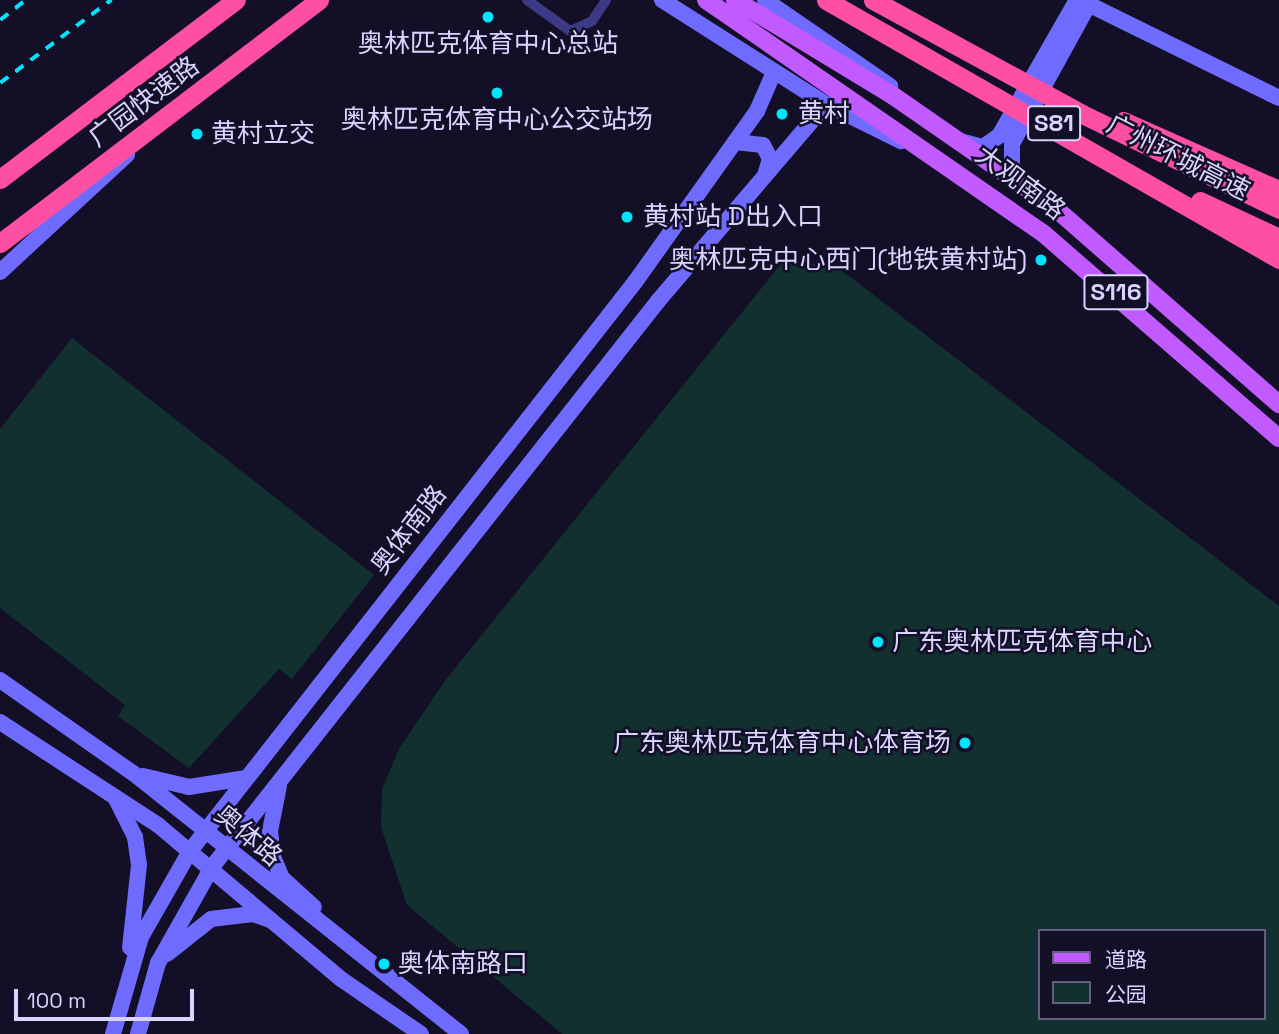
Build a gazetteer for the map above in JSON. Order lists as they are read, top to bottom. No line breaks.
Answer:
{"streets":{"highway":["广园快速路","S81","广州环城高速"],"main road":["大观南路","S116"],"street":["奥体南路","奥体路"]},"crossings":[["奥体南路","奥体路"]],"places":["奥林匹克体育中心总站","奥林匹克体育中心公交站场","黄村","黄村立交","黄村站 D出入口","奥林匹克中心西门(地铁黄村站)","广东奥林匹克体育中心","广东奥林匹克体育中心体育场","奥体南路口"],"legend":["道路","公园"],"scale_bar":"100 m"}
